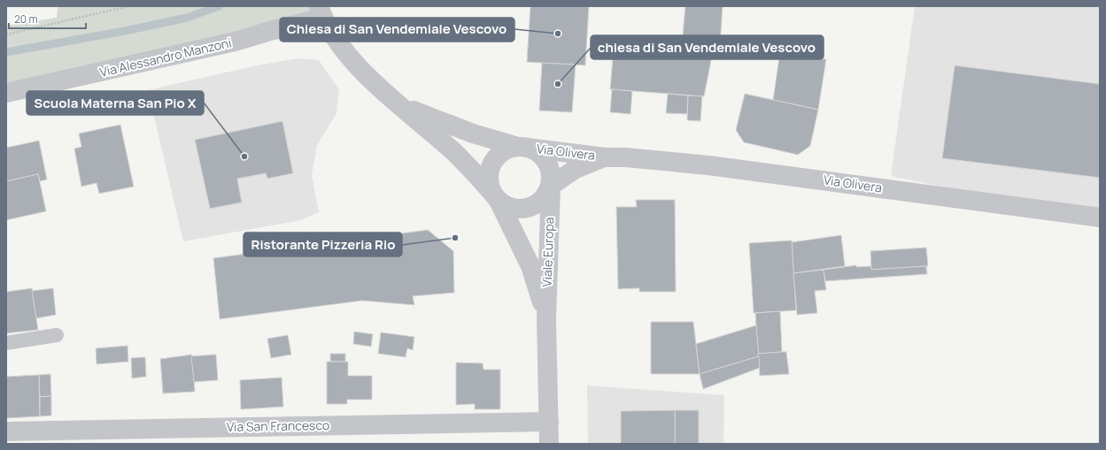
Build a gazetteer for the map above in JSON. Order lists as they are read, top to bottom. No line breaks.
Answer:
{"streets":{"street":["Via Alessandro Manzoni","Via Olivera","Viale Europa","Via San Francesco"]},"crossings":[["Via Alessandro Manzoni","Viale Europa"],["Via Olivera","Viale Europa"],["Viale Europa","Via San Francesco"]],"places":["Chiesa di San Vendemiale Vescovo","chiesa di San Vendemiale Vescovo","Scuola Materna San Pio X","Ristorante Pizzeria Rio"],"scale_bar":"20 m"}
